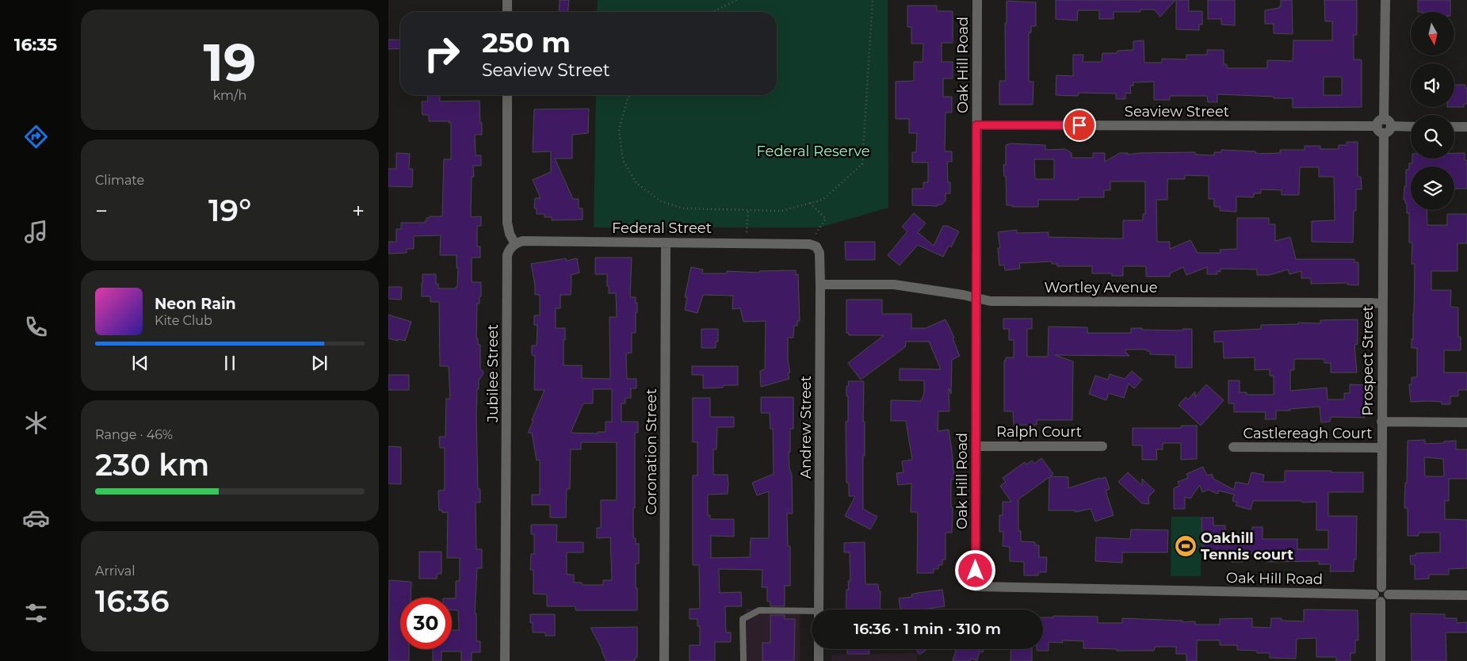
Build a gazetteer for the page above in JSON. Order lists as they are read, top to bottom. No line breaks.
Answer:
{"streets":{"street":["Oak Hill Road","Seaview Street","Federal Street","Wortley Avenue","Prospect Street","Jubilee Street","Andrew Street","Ralph Court","Castlereagh Court","Coronation Street"]},"crossings":[["Oak Hill Road","Seaview Street"],["Oak Hill Road","Wortley Avenue"],["Oak Hill Road","Prospect Street"],["Oak Hill Road","Ralph Court"],["Seaview Street","Prospect Street"],["Federal Street","Jubilee Street"],["Federal Street","Andrew Street"],["Federal Street","Coronation Street"],["Wortley Avenue","Prospect Street"],["Wortley Avenue","Andrew Street"],["Prospect Street","Castlereagh Court"]],"parks":["Federal Reserve"],"places":{"sports":["Oakhill Tennis court"]},"north":"bottom","page":{"tabs":"16:35","tile":[["19","km/h"],"Climate",["Range · 46%","230 km"],["Arrival","16:36"]],"turn":["250 m","Seaview Street"],"heat":["−","19°","+"],"song":["Neon Rain","Kite Club"],"limit":"30","trip":"16:36 · 1 min · 310 m"}}
